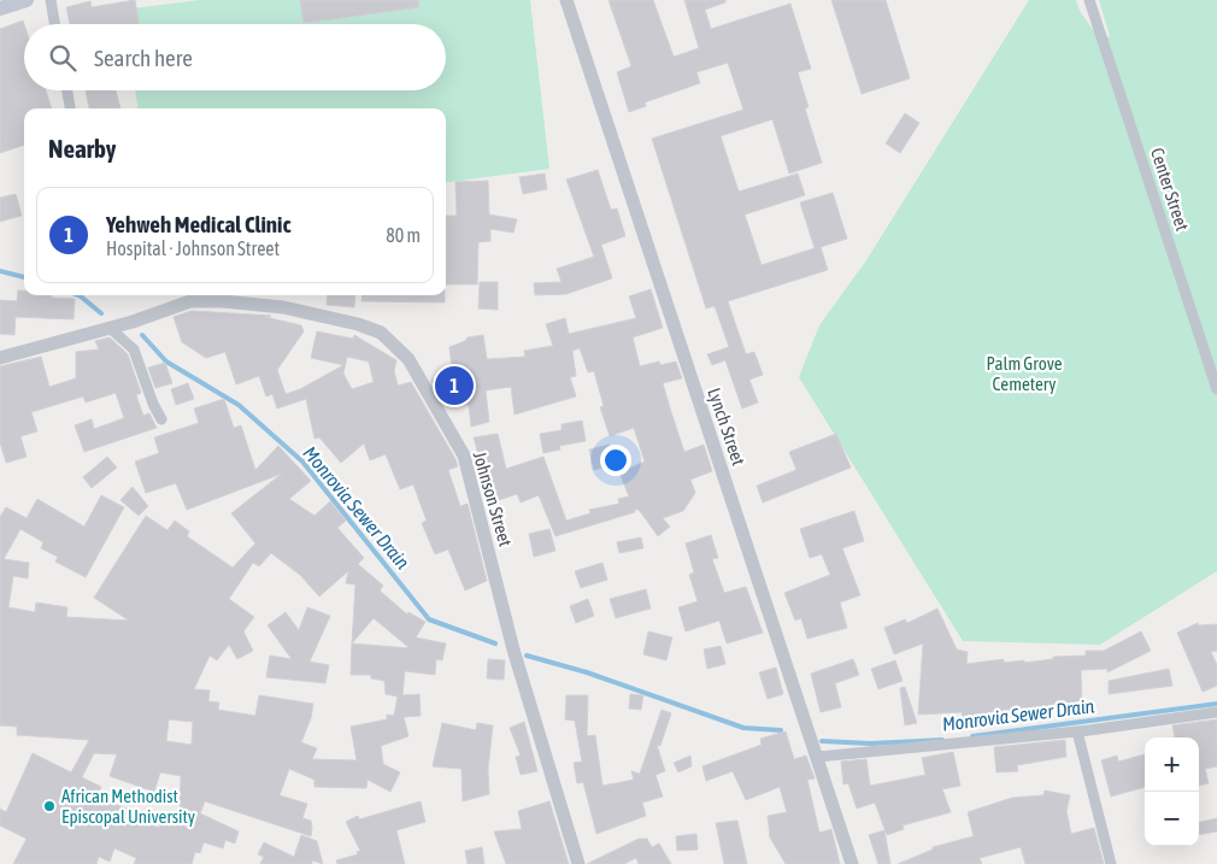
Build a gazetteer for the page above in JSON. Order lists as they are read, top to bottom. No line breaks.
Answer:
{"streets":{"street":["Center Street","Lynch Street","Johnson Street"]},"water":["Monrovia Sewer Drain"],"parks":["Palm Grove Cemetery"],"places":["African Methodist Episcopal University"],"page":{"search":"Search here","heading":"Nearby","list":[{"mark":"1","name":"Yehweh Medical Clinic","note":"Hospital · Johnson Street","value":"80 m"}],"pins":"1","map_buttons":["+","−"]}}
